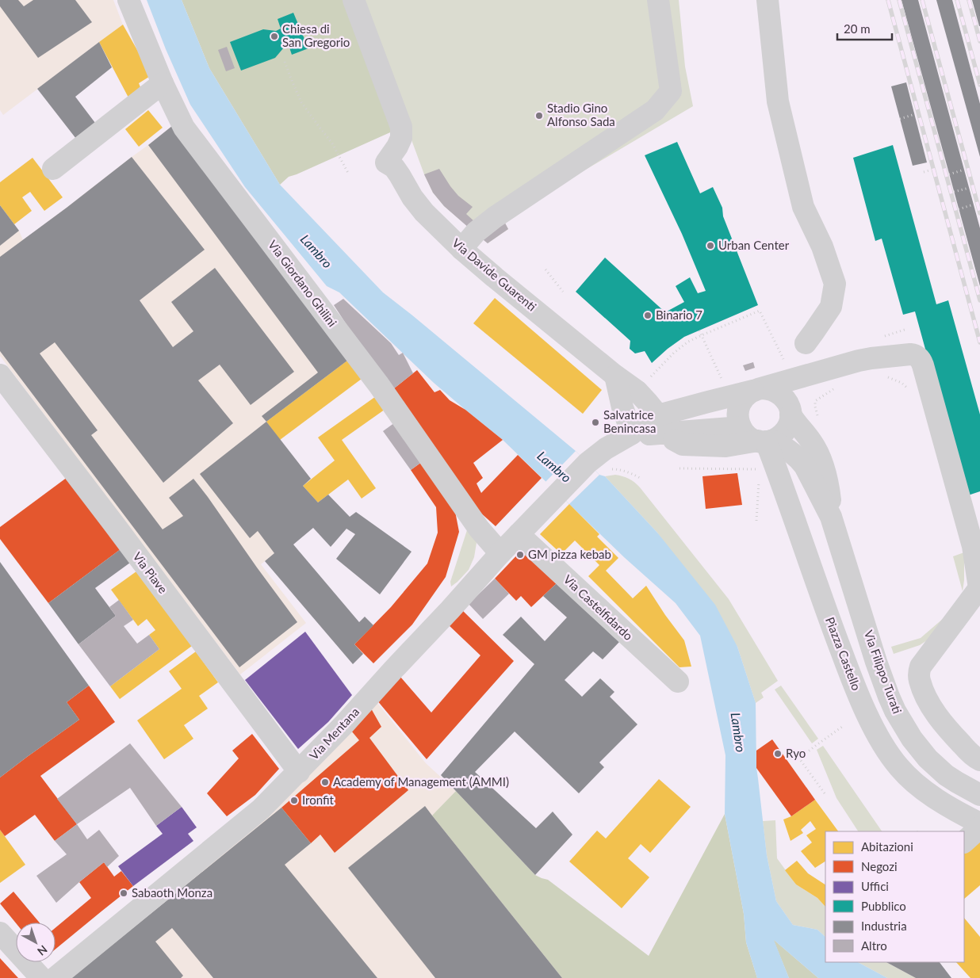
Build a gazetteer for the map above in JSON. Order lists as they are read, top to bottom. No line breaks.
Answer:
{"streets":{"street":["Via Davide Guarenti","Via Giordano Ghilini","Via Piave","Via Castelfidardo","Piazza Castello","Via Filippo Turati","Via Mentana"]},"crossings":[["Via Giordano Ghilini","Via Mentana"],["Via Piave","Via Mentana"],["Via Castelfidardo","Via Mentana"],["Piazza Castello","Via Filippo Turati"]],"water":["Lambro"],"places":["Chiesa di San Gregorio","Stadio Gino Alfonso Sada","Urban Center","Binario 7","Salvatrice Benincasa","GM pizza kebab","Ryo","Academy of Management (AMMI)","Ironfit","Sabaoth Monza"],"legend":["Abitazioni","Negozi","Uffici","Pubblico","Industria","Altro"],"scale_bar":"20 m","north":"bottom right"}
